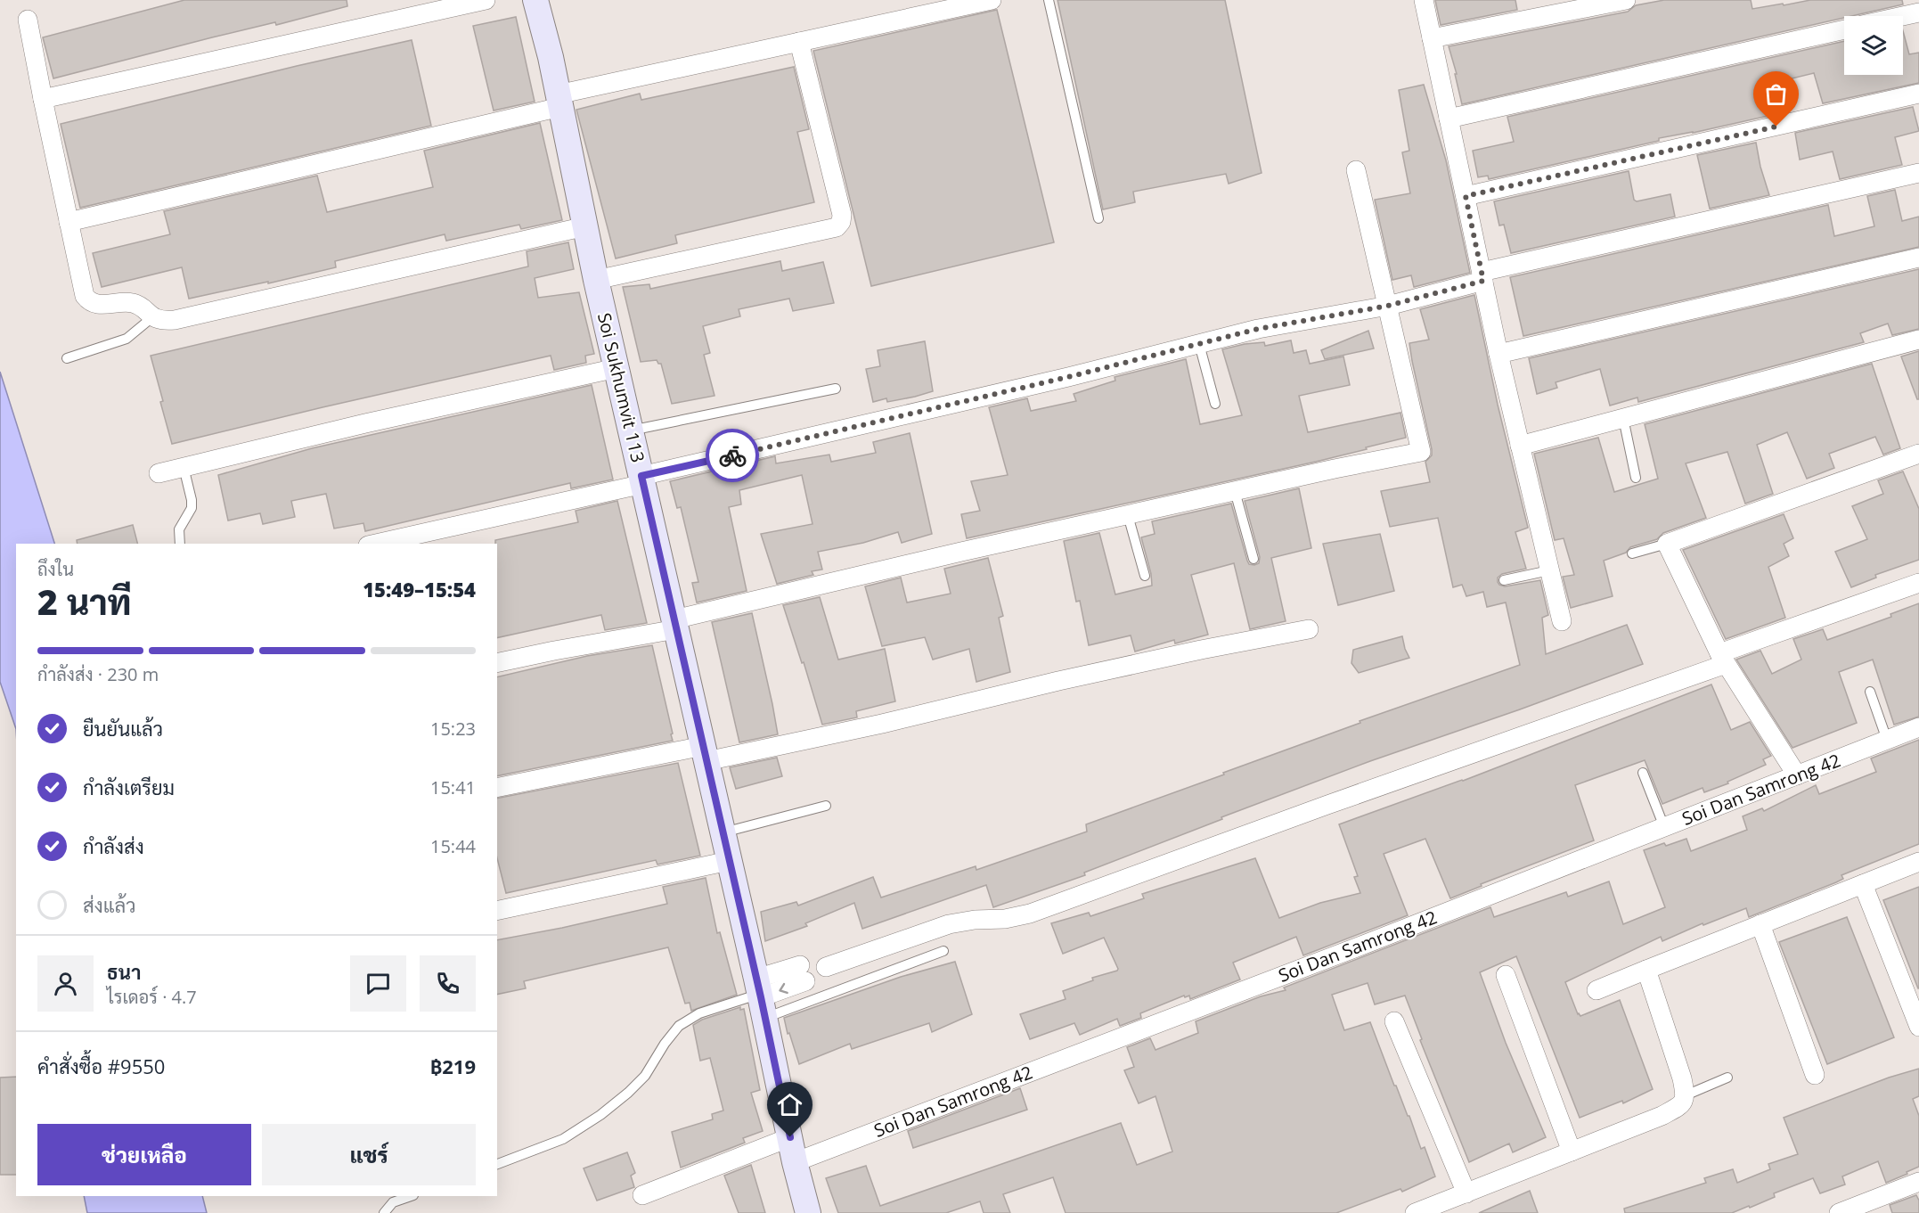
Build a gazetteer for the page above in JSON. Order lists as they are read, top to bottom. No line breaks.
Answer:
{"streets":{"main road":["Soi Sukhumvit 113"],"street":["Soi Dan Samrong 42"]},"crossings":[["Soi Sukhumvit 113","Soi Dan Samrong 42"]],"page":{"heading":["2 นาที","ถึงใน","15:49–15:54"],"panel":["ธนา","ไรเดอร์ · 4.7","คำสั่งซื้อ #9550","฿219"],"bar":"กำลังส่ง · 230 m","list":[["ยืนยันแล้ว","15:23"],["กำลังเตรียม","15:41"],["กำลังส่ง","15:44"],"ส่งแล้ว"],"buttons":["ช่วยเหลือ","แชร์"]}}
